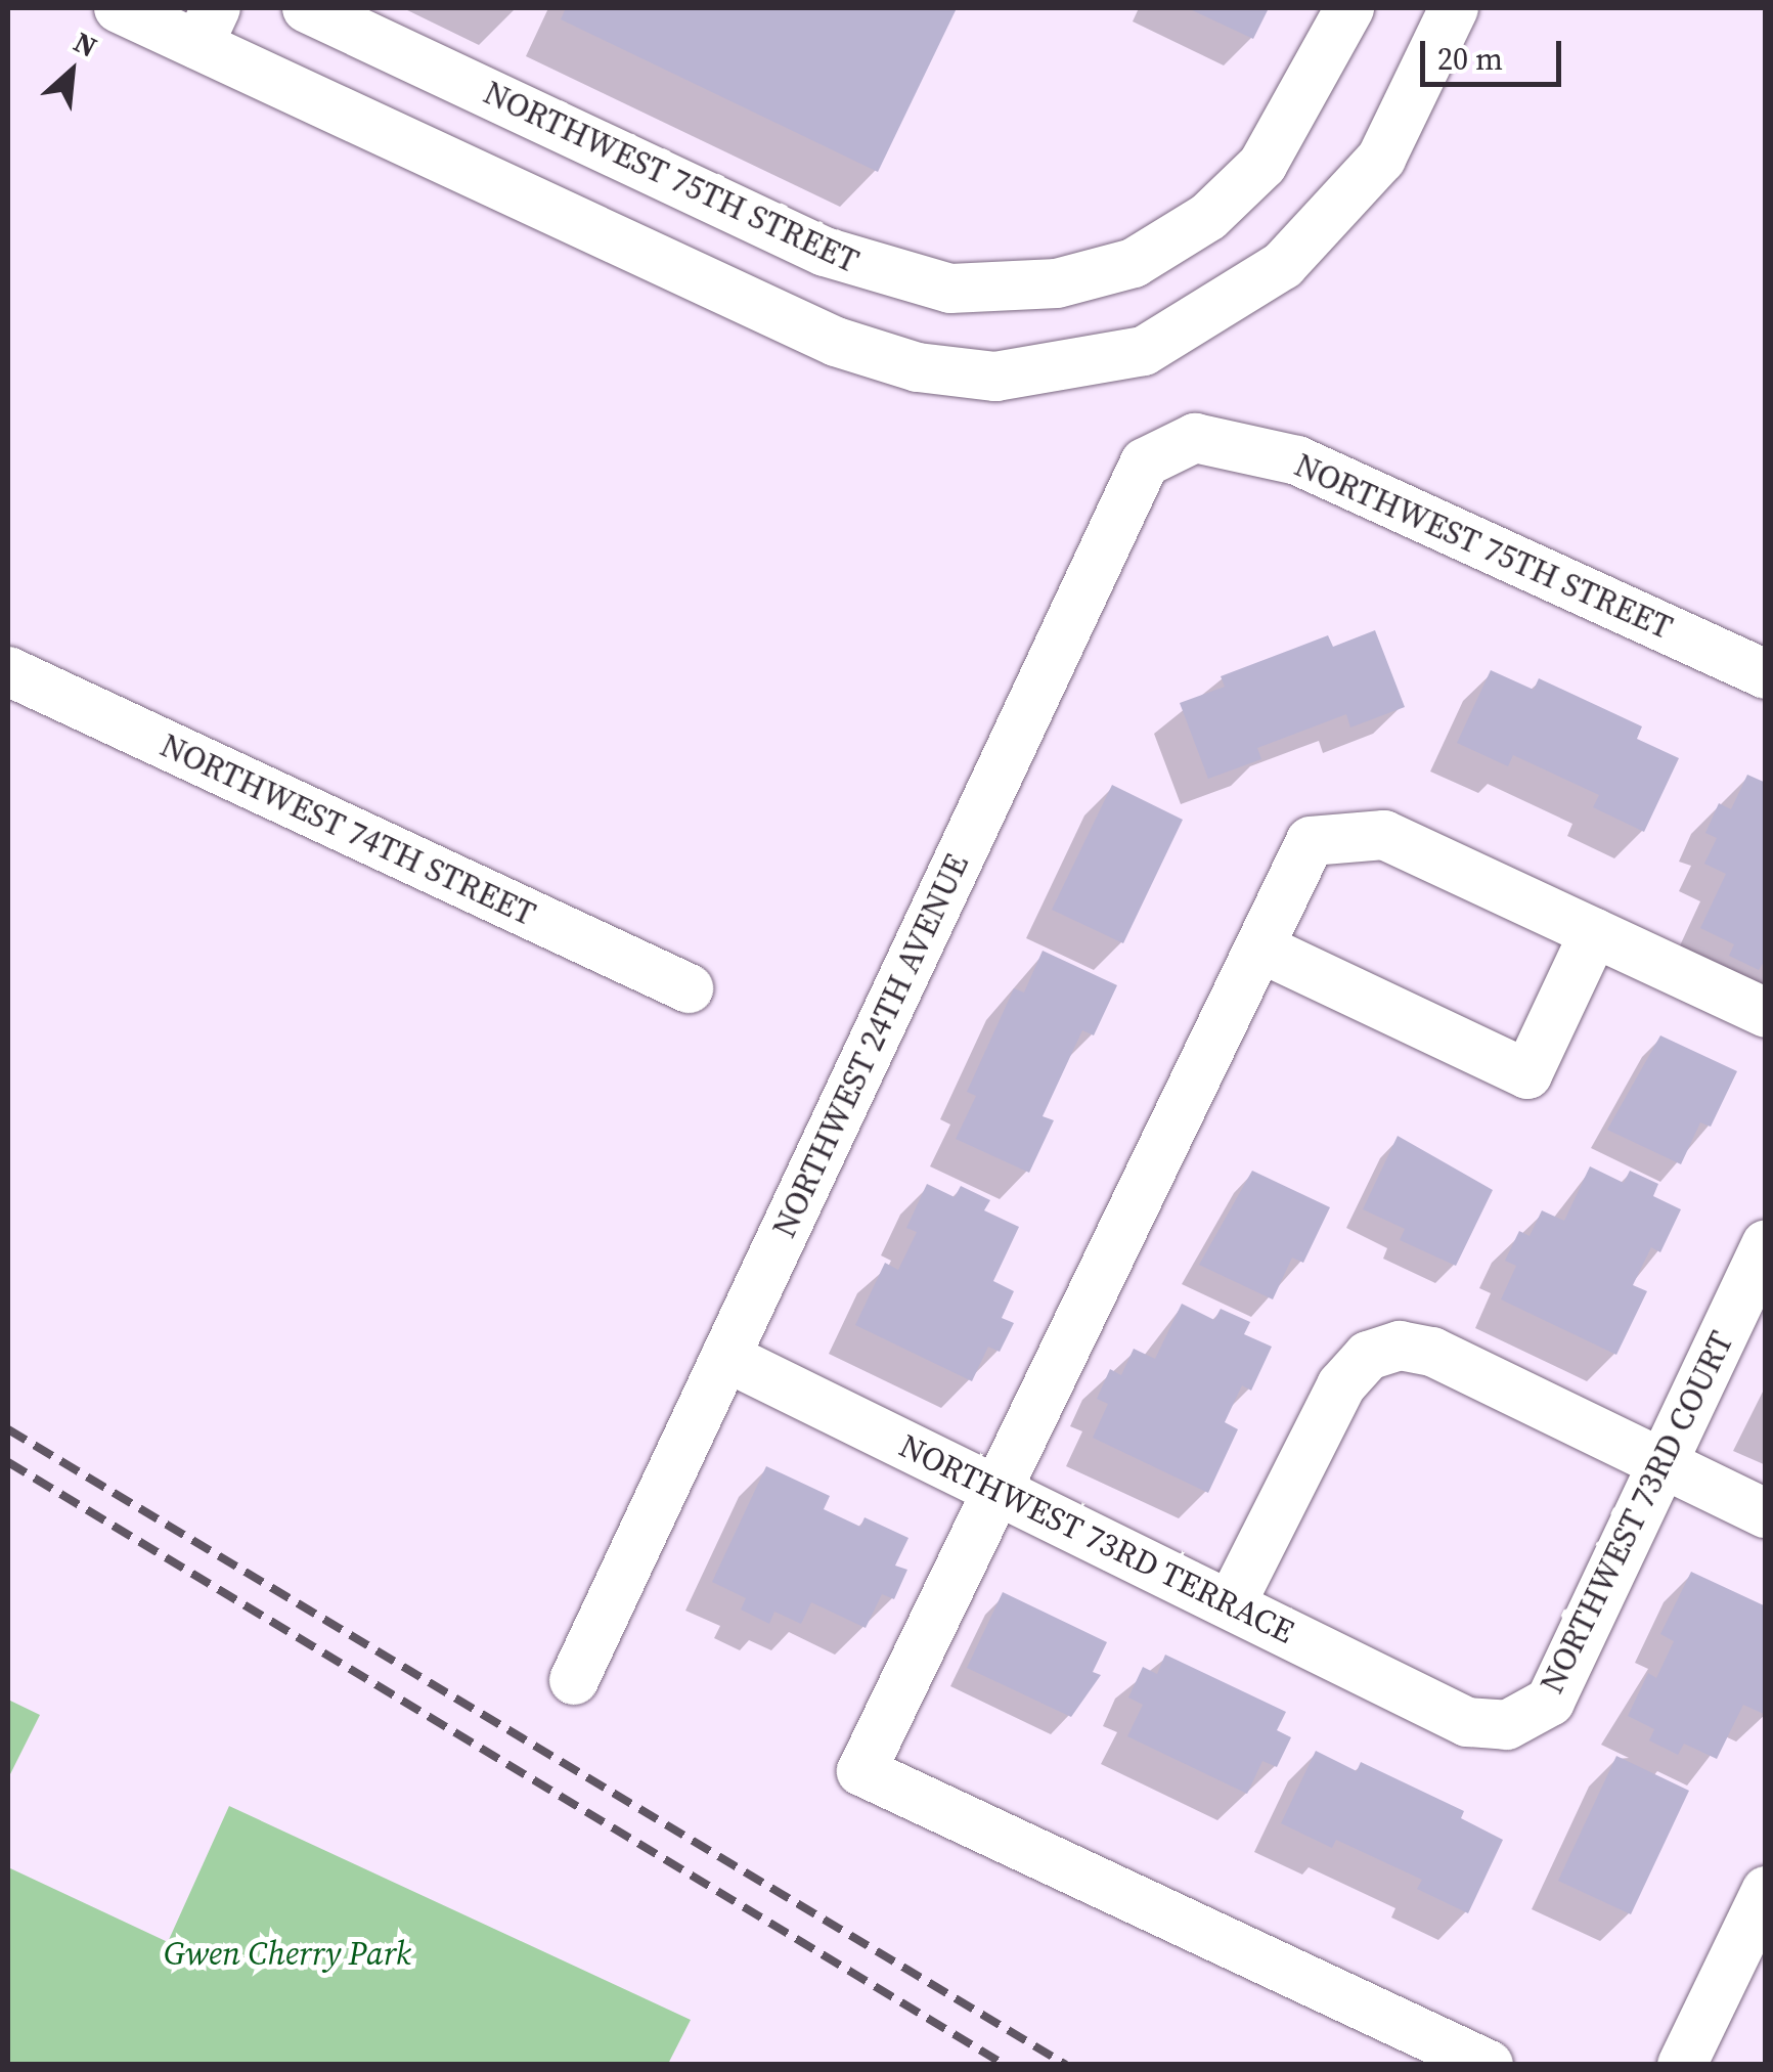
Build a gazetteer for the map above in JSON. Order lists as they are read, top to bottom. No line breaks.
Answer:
{"streets":{"street":["NORTHWEST 75TH STREET","NORTHWEST 74TH STREET","NORTHWEST 24TH AVENUE","NORTHWEST 73RD COURT","NORTHWEST 73RD TERRACE"]},"crossings":[["NORTHWEST 75TH STREET","NORTHWEST 24TH AVENUE"],["NORTHWEST 24TH AVENUE","NORTHWEST 73RD TERRACE"],["NORTHWEST 73RD COURT","NORTHWEST 73RD TERRACE"]],"parks":["Gwen Cherry Park"],"scale_bar":"20 m","north":"top right"}
